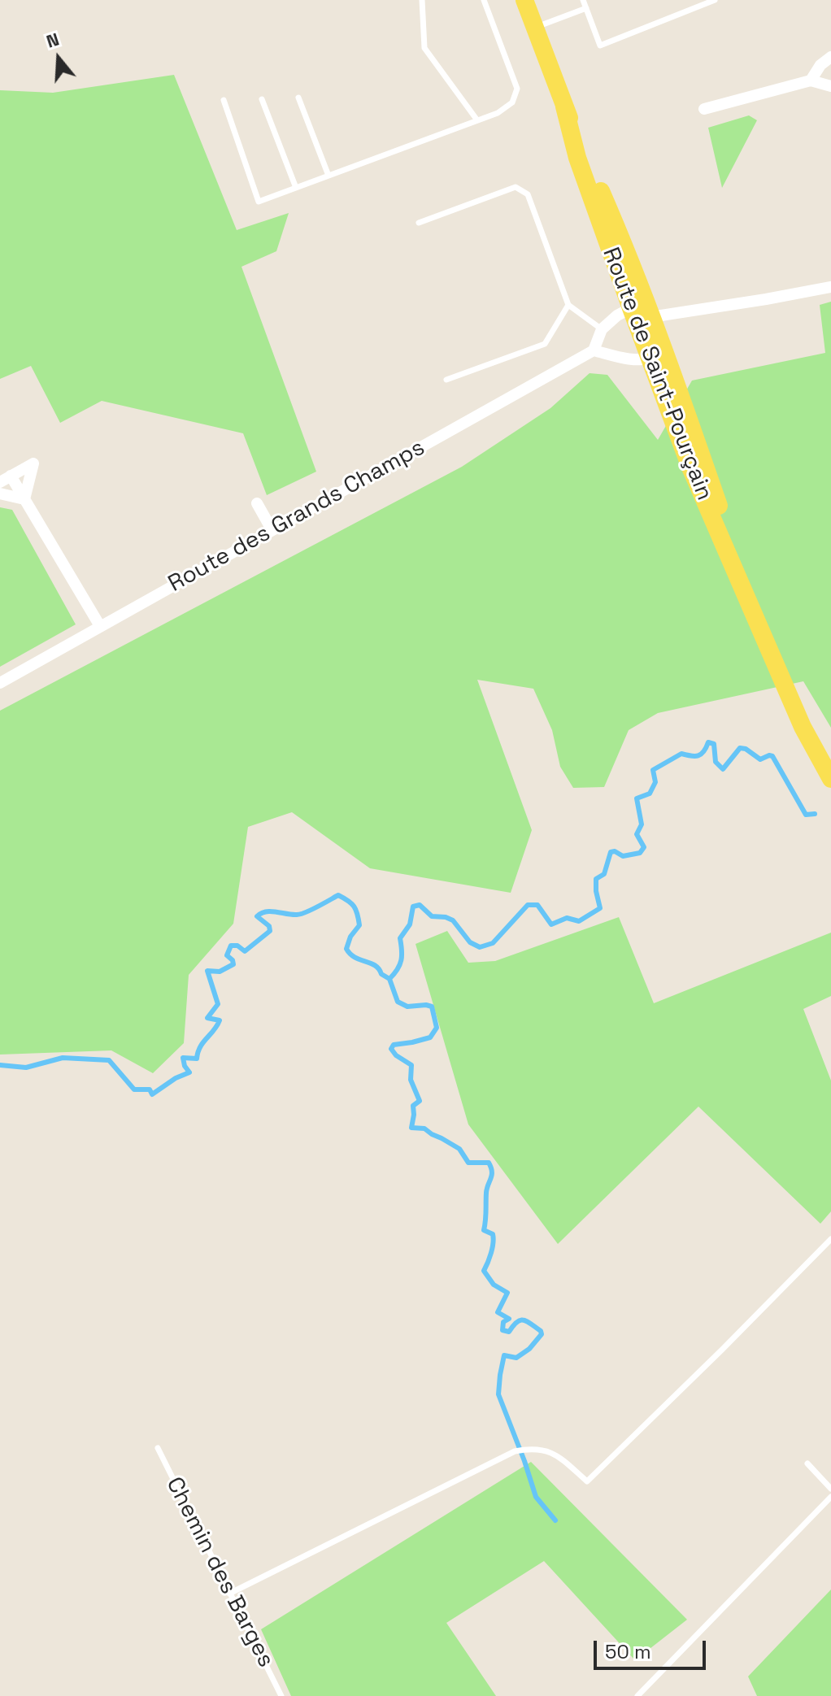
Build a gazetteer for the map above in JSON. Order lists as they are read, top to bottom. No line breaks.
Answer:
{"streets":{"main road":["Route de Saint-Pourçain"],"street":["Route des Grands Champs"],"lane":["Chemin des Barges"]},"scale_bar":"50 m","north":"top"}
